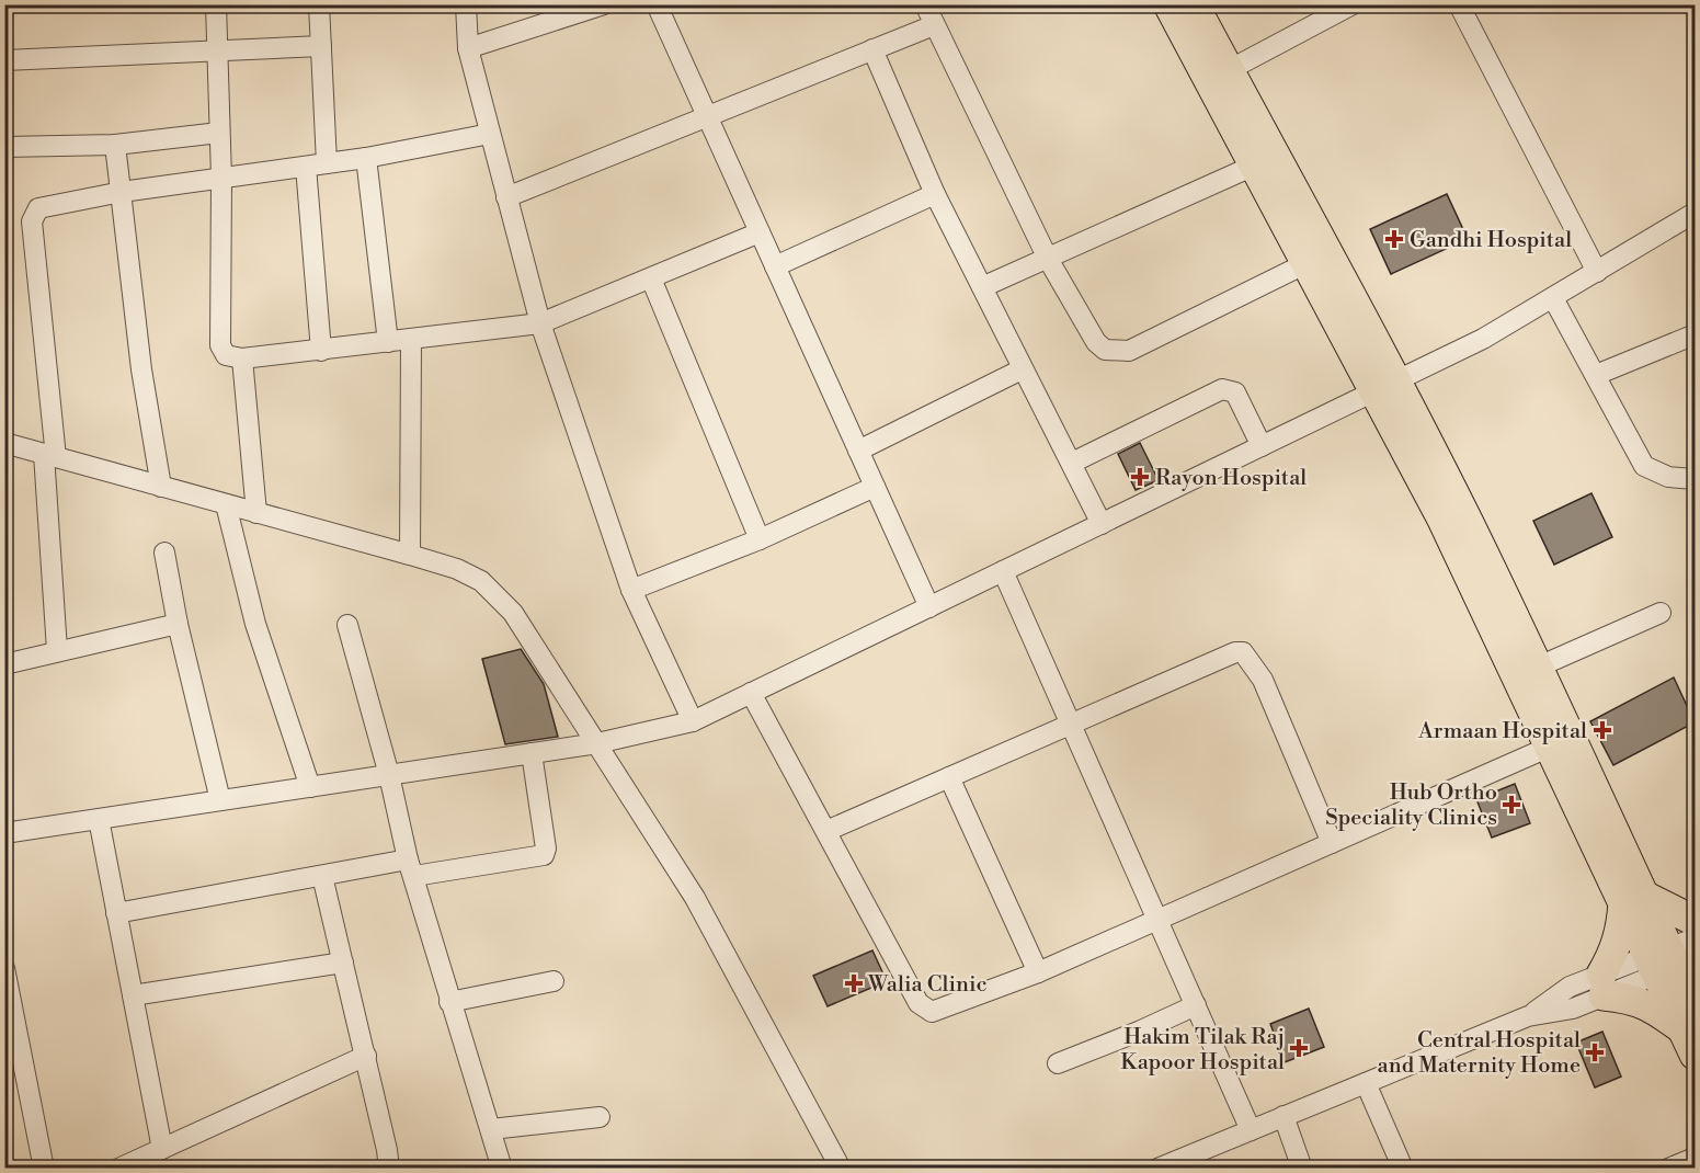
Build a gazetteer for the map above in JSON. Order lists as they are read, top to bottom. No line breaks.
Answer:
{"places":{"health":["Gandhi Hospital","Rayon Hospital","Armaan Hospital","Hub Ortho Speciality Clinics","Walia Clinic","Hakim Tilak Raj Kapoor Hospital","Central Hospital and Maternity Home"]}}
